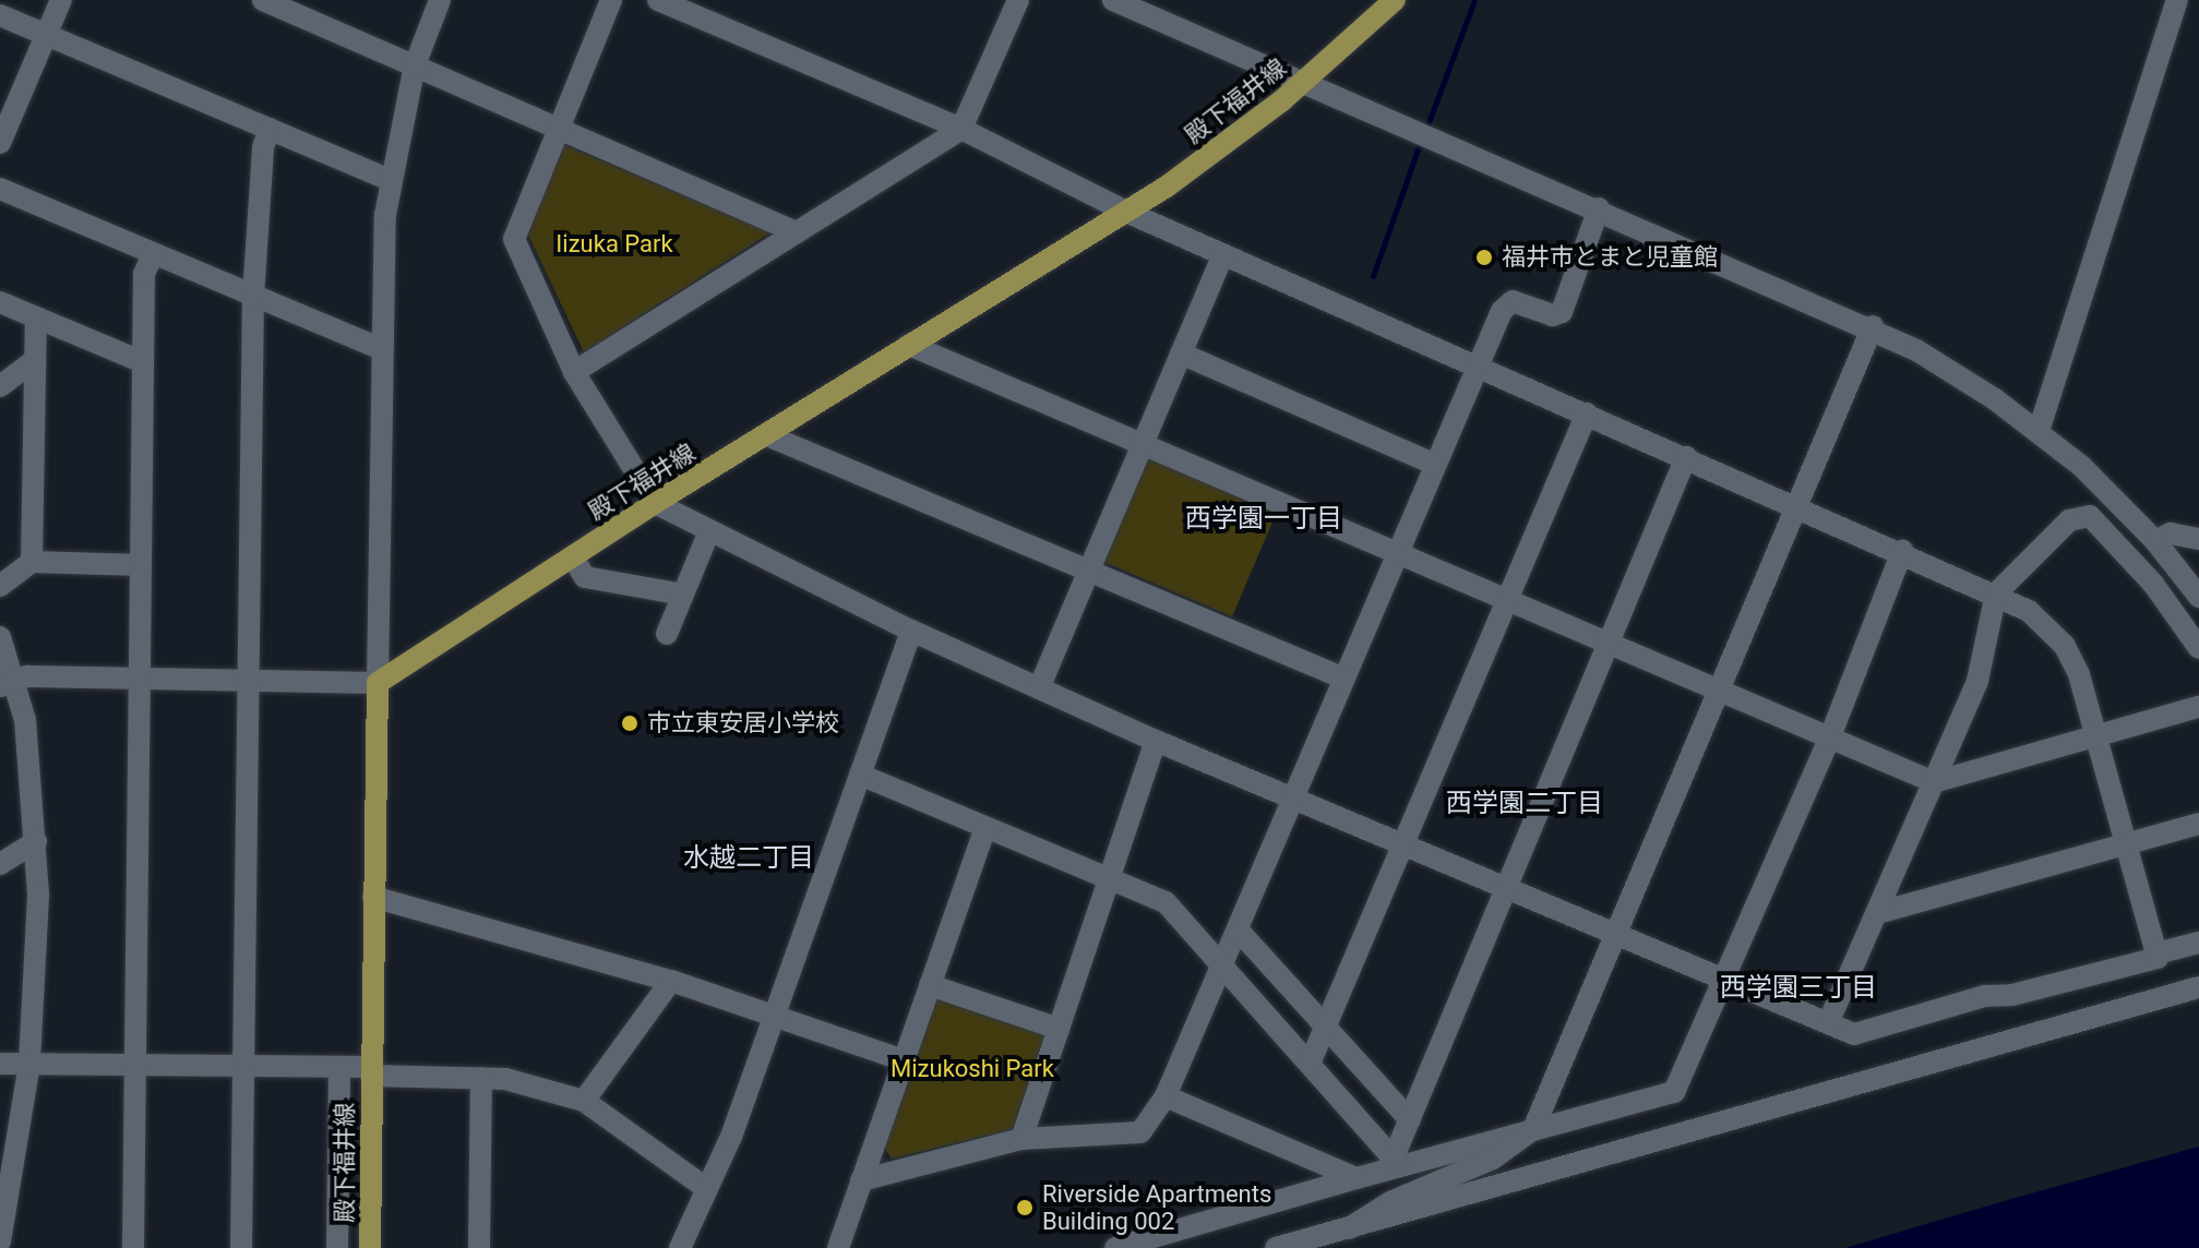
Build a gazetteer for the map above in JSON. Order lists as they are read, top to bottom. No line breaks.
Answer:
{"streets":{"main road":["殿下福井線"]},"districts":["西学園一丁目","西学園二丁目","水越二丁目","西学園三丁目"],"parks":["Iizuka Park","Mizukoshi Park"],"places":["福井市とまと児童館","市立東安居小学校","Riverside Apartments Building 002"]}
